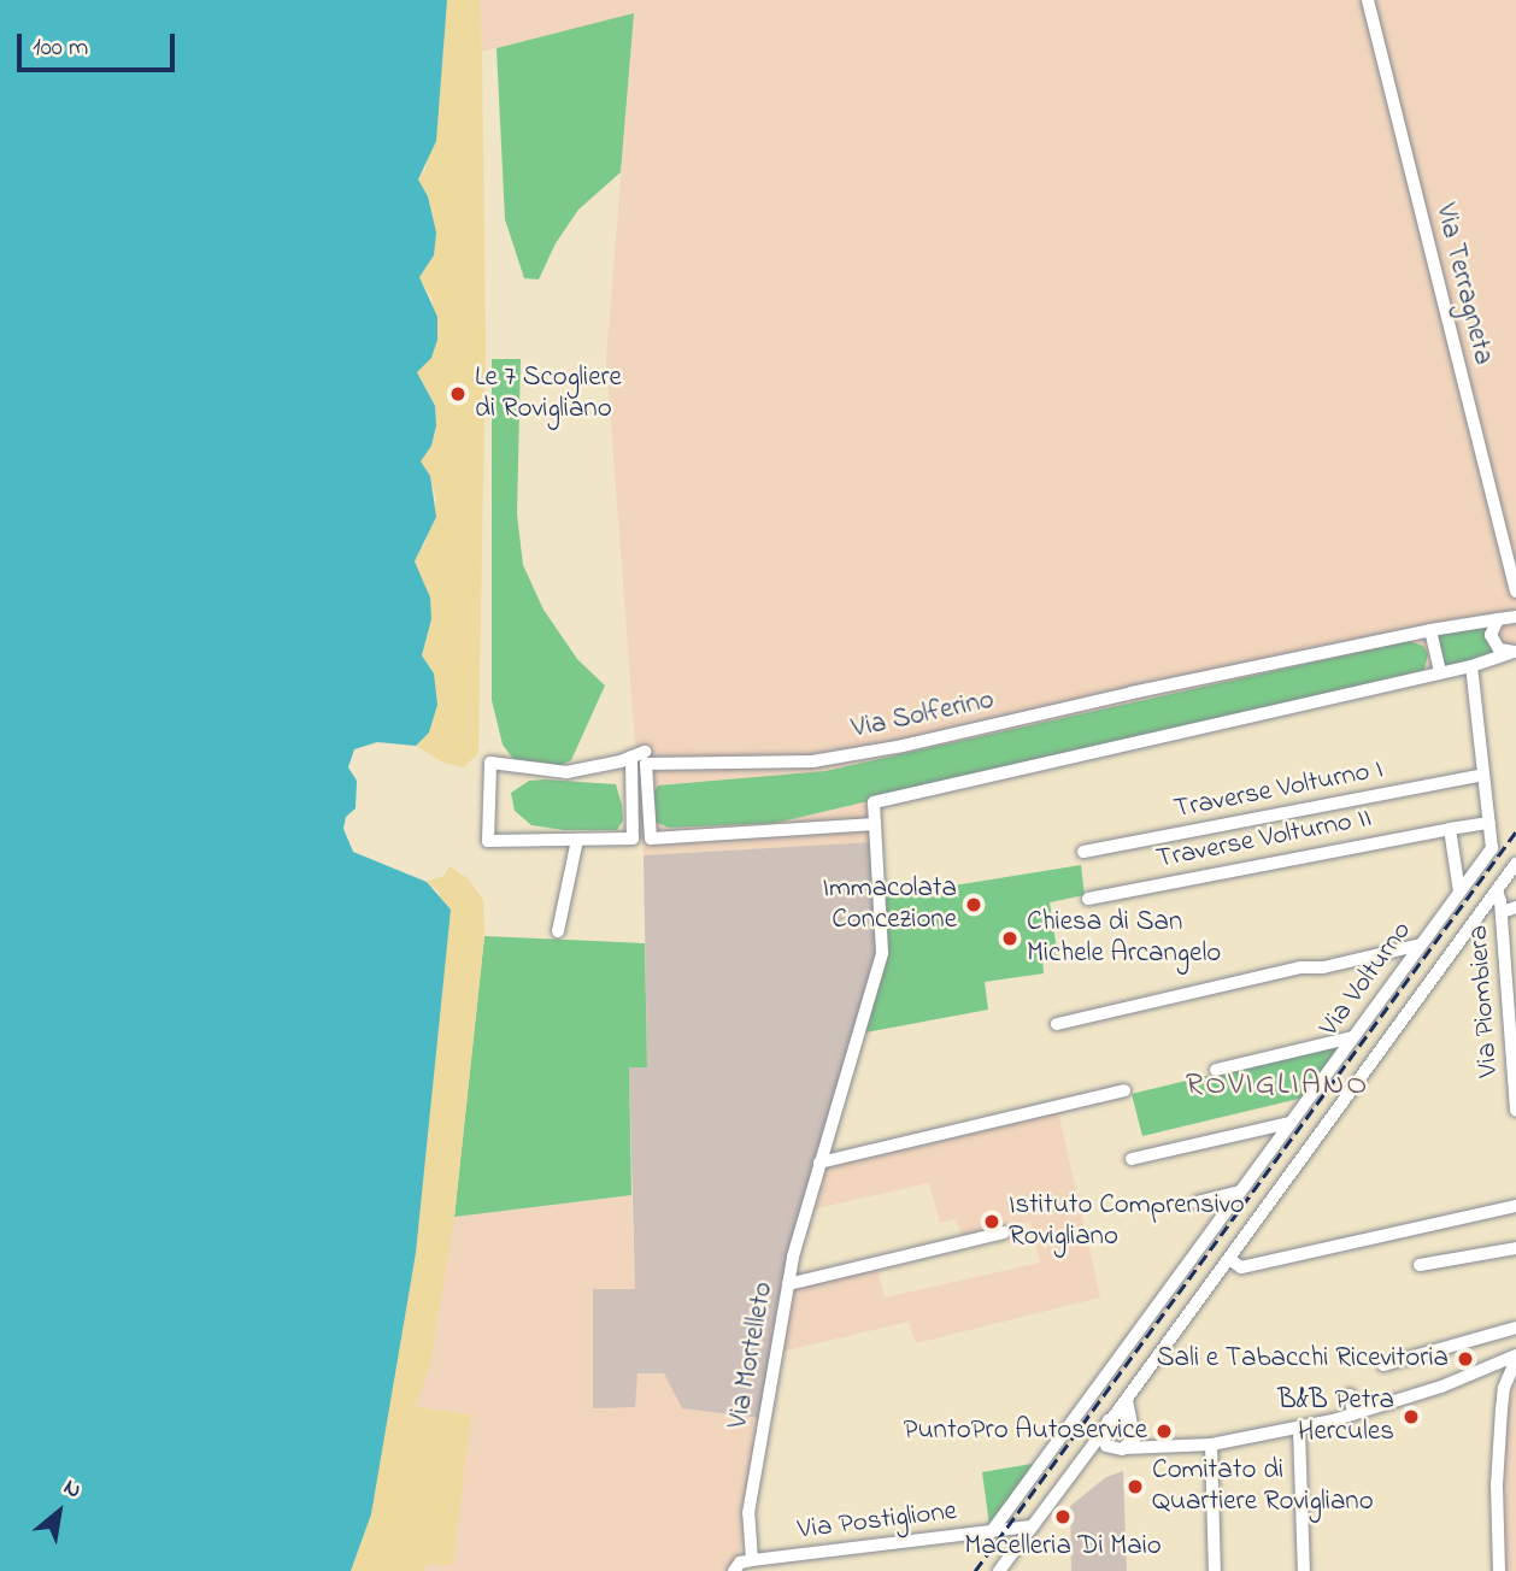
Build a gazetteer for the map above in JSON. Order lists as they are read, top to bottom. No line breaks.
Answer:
{"streets":{"street":["Via Terragneta","Via Solferino","Traverse Volturno I","Traverse Volturno II","Via Volturno","Via Piombiera","Via Mortelleto","Via Postiglione"]},"crossings":[["Via Solferino","Via Mortelleto"],["Traverse Volturno I","Via Volturno"],["Traverse Volturno II","Via Volturno"],["Via Volturno","Via Postiglione"],["Via Mortelleto","Via Postiglione"]],"districts":["ROVIGLIANO"],"places":["Le 7 Scogliere di Rovigliano","Immacolata Concezione","Chiesa di San Michele Arcangelo","Istituto Comprensivo Rovigliano","Sali e Tabacchi Ricevitoria","B&B Petra Hercules","PuntoPro Autoservice","Comitato di Quartiere Rovigliano","Macelleria Di Maio"],"scale_bar":"100 m","north":"top right"}
